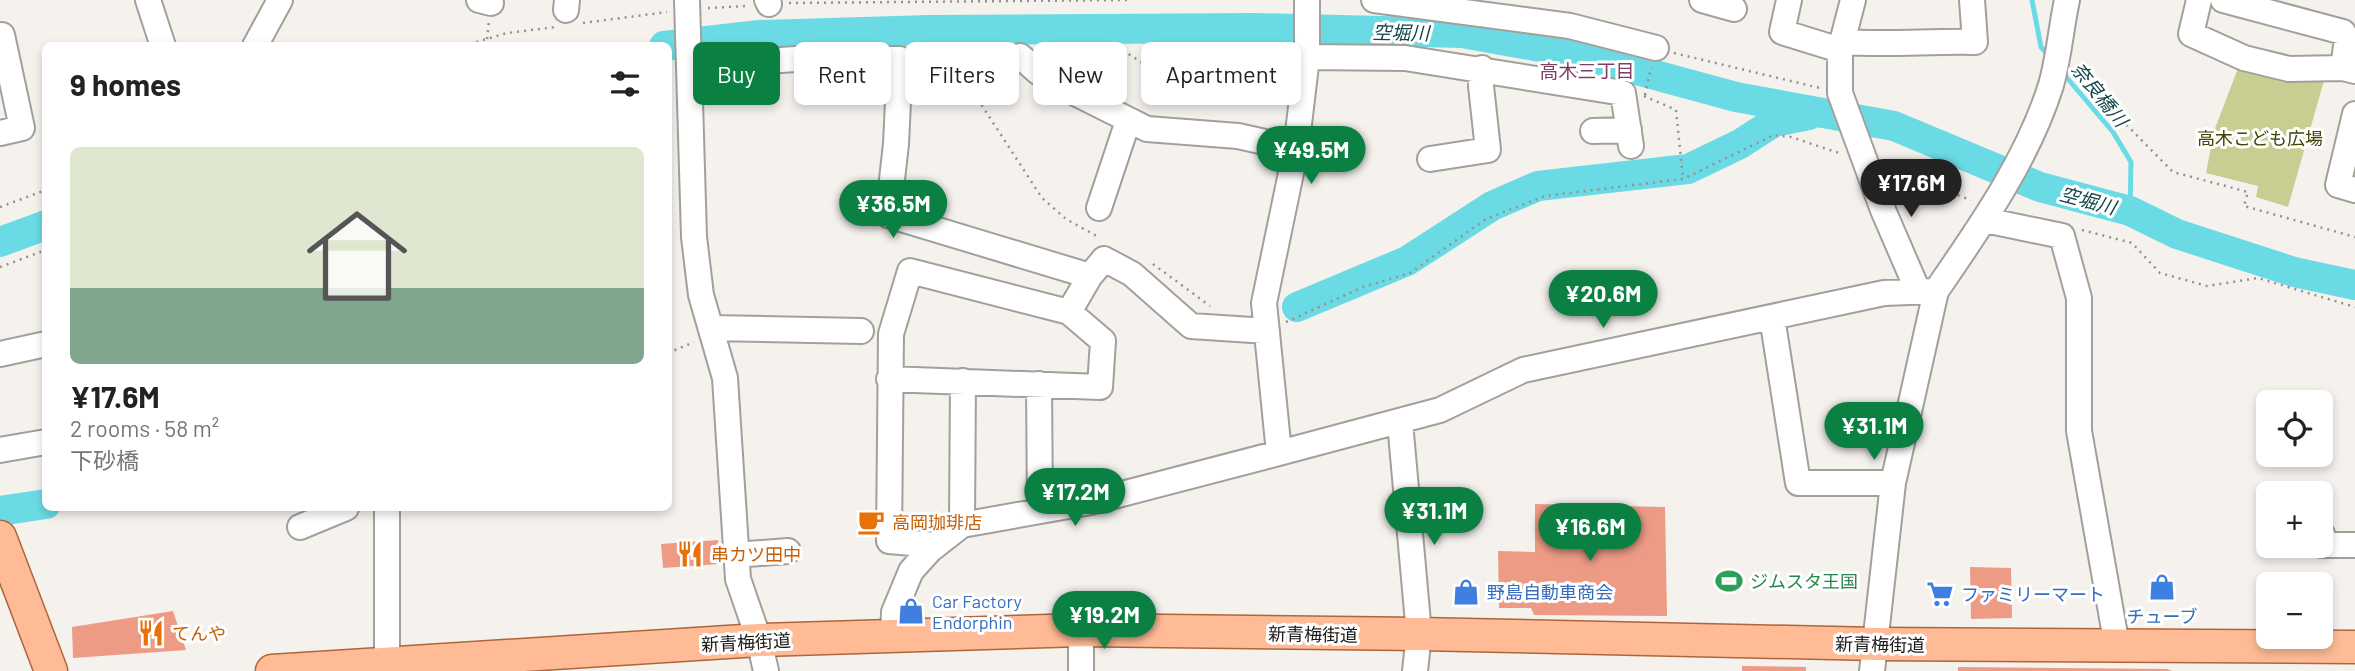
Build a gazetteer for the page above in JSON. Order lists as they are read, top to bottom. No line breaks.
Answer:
{"streets":{"main road":["新青梅街道"]},"districts":["高木三丁目"],"water":["空堀川","奈良橋川"],"parks":["高木こども広場"],"places":{"cafe":["高岡珈琲店"],"restaurant":["串カツ田中","てんや"],"sports":["ジムスタ王国"],"shop":["チューブ","野島自動車商会","Car Factory Endorphin"],"supermarket":["ファミリーマート"]},"page":{"chip":["Buy","Rent","Filters","New","Apartment"],"heading":"9 homes","price":["¥49.5M","¥17.6M","¥36.5M","¥20.6M","¥31.1M","¥17.2M","¥31.1M","¥16.6M","¥19.2M"],"list":[{"name":"¥17.6M","note":"2 rooms · 58 m² · 下砂橋"}],"map_buttons":["+","−"]}}
